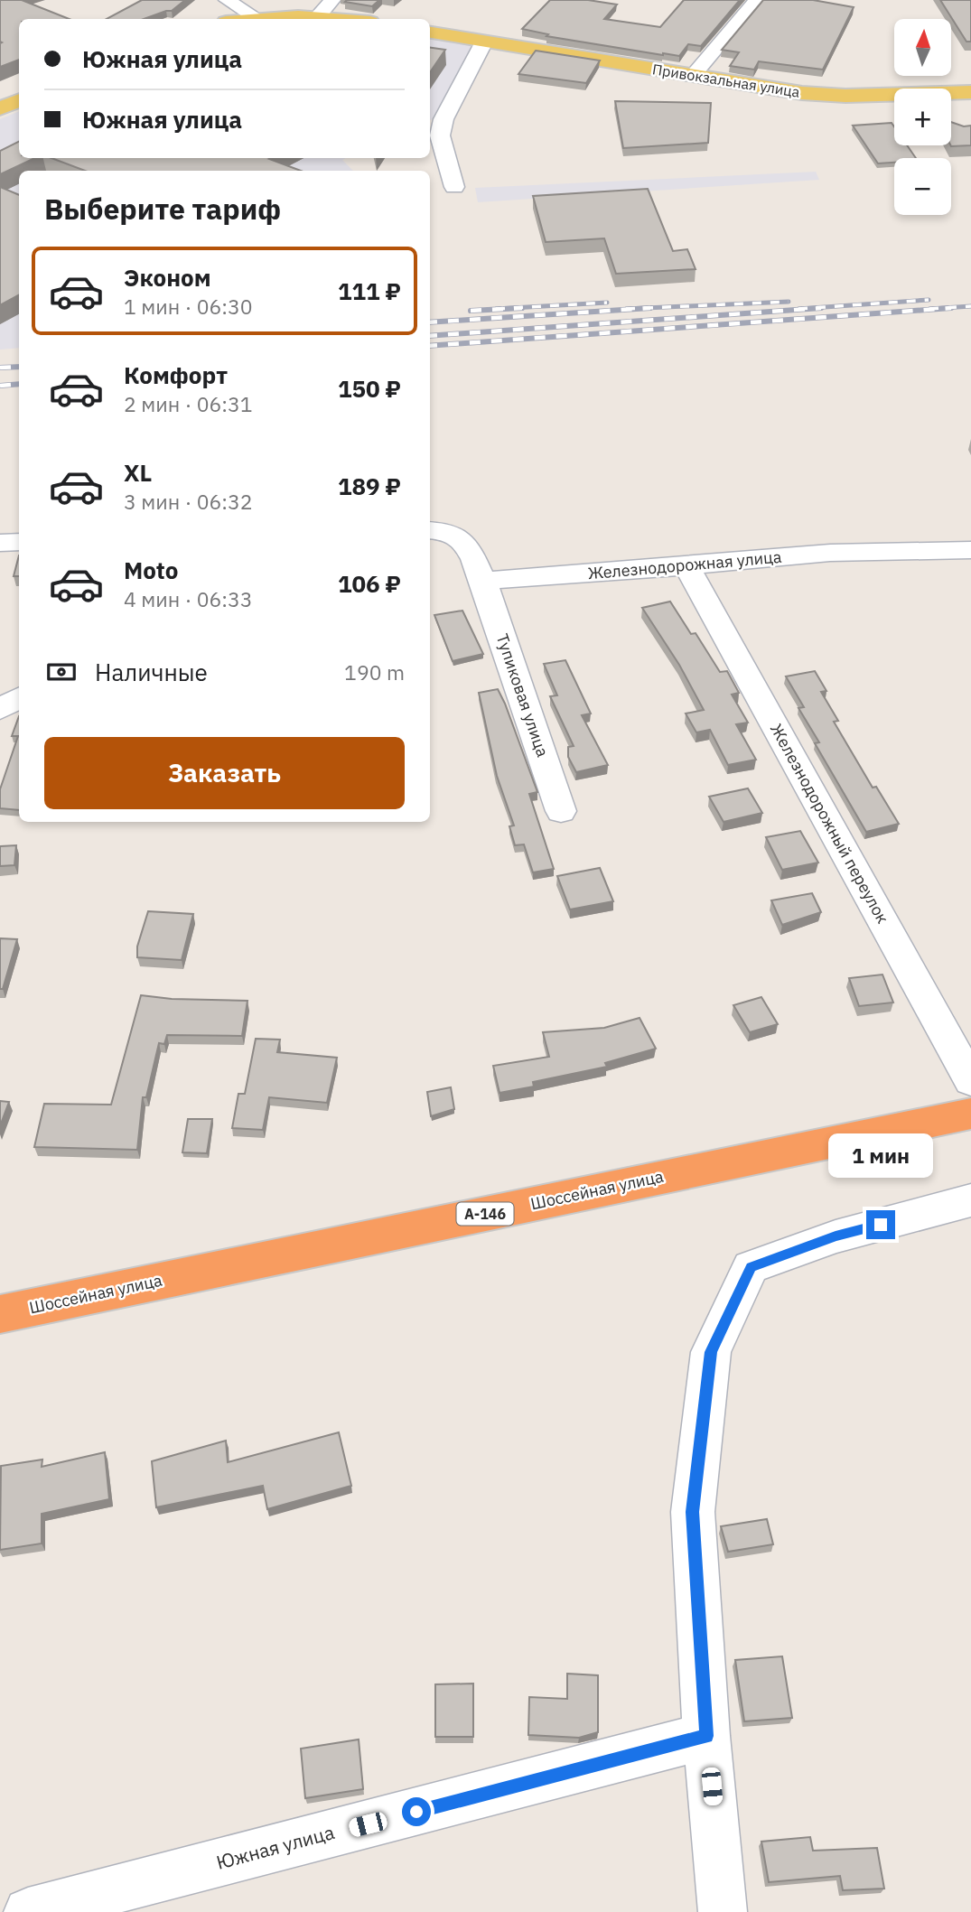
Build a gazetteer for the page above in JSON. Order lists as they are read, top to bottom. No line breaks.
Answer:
{"streets":{"highway":["Шоссейная улица","А-146"],"main road":["Привокзальная улица"],"street":["Железнодорожная улица","Тупиковая улица","Железнодорожный переулок","Южная улица"]},"crossings":[["Железнодорожная улица","Тупиковая улица"],["Железнодорожная улица","Железнодорожный переулок"]],"north":"top","page":{"map_buttons":["+","−"],"banner":["Южная улица","Южная улица"],"heading":"Выберите тариф","list":[{"name":"Эконом","note":"1 мин · 06:30","value":"111 ₽"},{"name":"Комфорт","note":"2 мин · 06:31","value":"150 ₽"},{"name":"XL","note":"3 мин · 06:32","value":"189 ₽"},{"name":"Moto","note":"4 мин · 06:33","value":"106 ₽"}],"pay":["Наличные","190 m"],"buttons":"Заказать","bubble":"1 мин"}}
